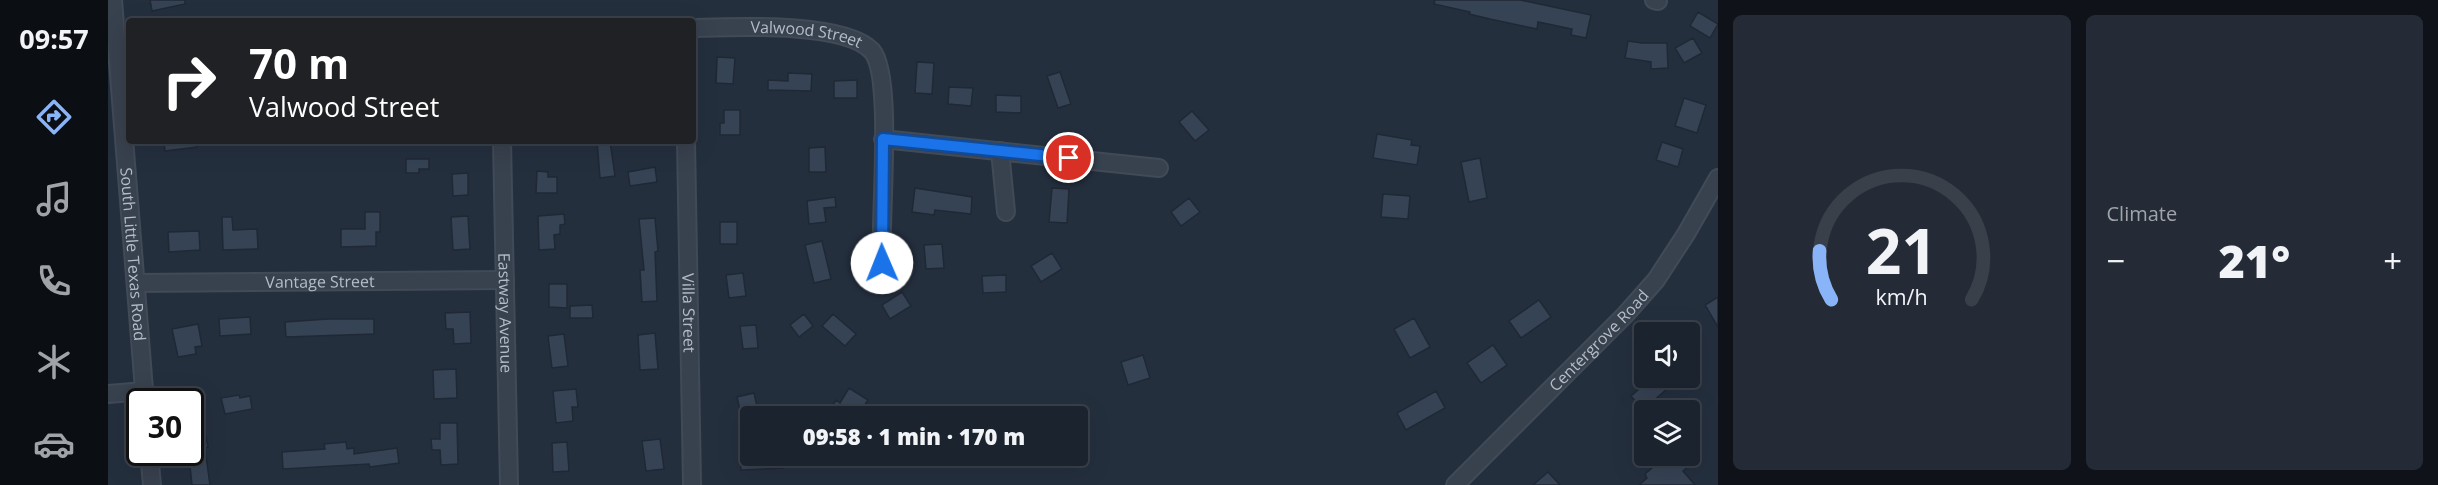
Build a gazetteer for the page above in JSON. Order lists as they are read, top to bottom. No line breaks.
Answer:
{"streets":{"street":["Valwood Street","South Little Texas Road","Vantage Street","Eastway Avenue","Villa Street","Centergrove Road"]},"crossings":[["South Little Texas Road","Vantage Street"],["Vantage Street","Eastway Avenue"]],"page":{"tabs":"09:57","tile":"Climate","turn":["70 m","Valwood Street"],"heat":["−","21°","+"],"limit":"30","trip":"09:58 · 1 min · 170 m","gauge":["21","km/h"]}}
